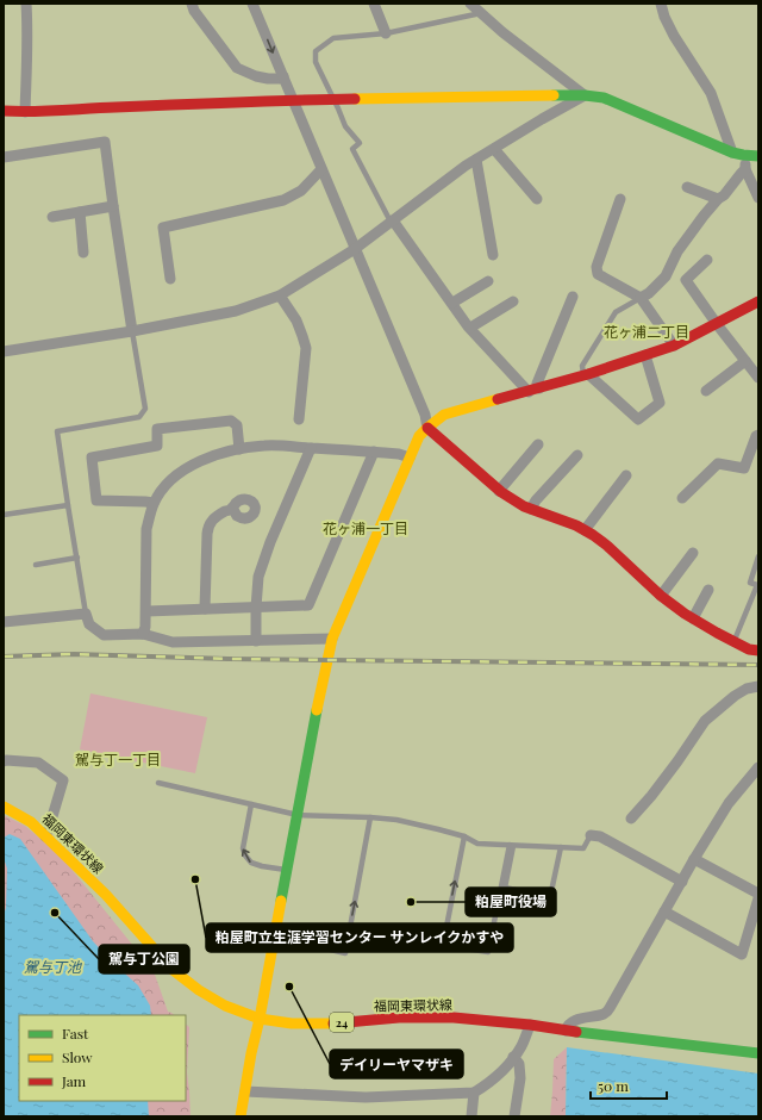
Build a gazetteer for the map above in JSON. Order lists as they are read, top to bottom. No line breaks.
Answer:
{"streets":{"street":["福岡東環状線","24"]},"districts":["花ヶ浦二丁目","花ヶ浦一丁目","駕与丁一丁目"],"water":["駕与丁池"],"places":["粕屋町立生涯学習センター サンレイクかすや","粕屋町役場","駕与丁公園","デイリーヤマザキ"],"legend":["Fast","Slow","Jam"],"scale_bar":"50 m"}
